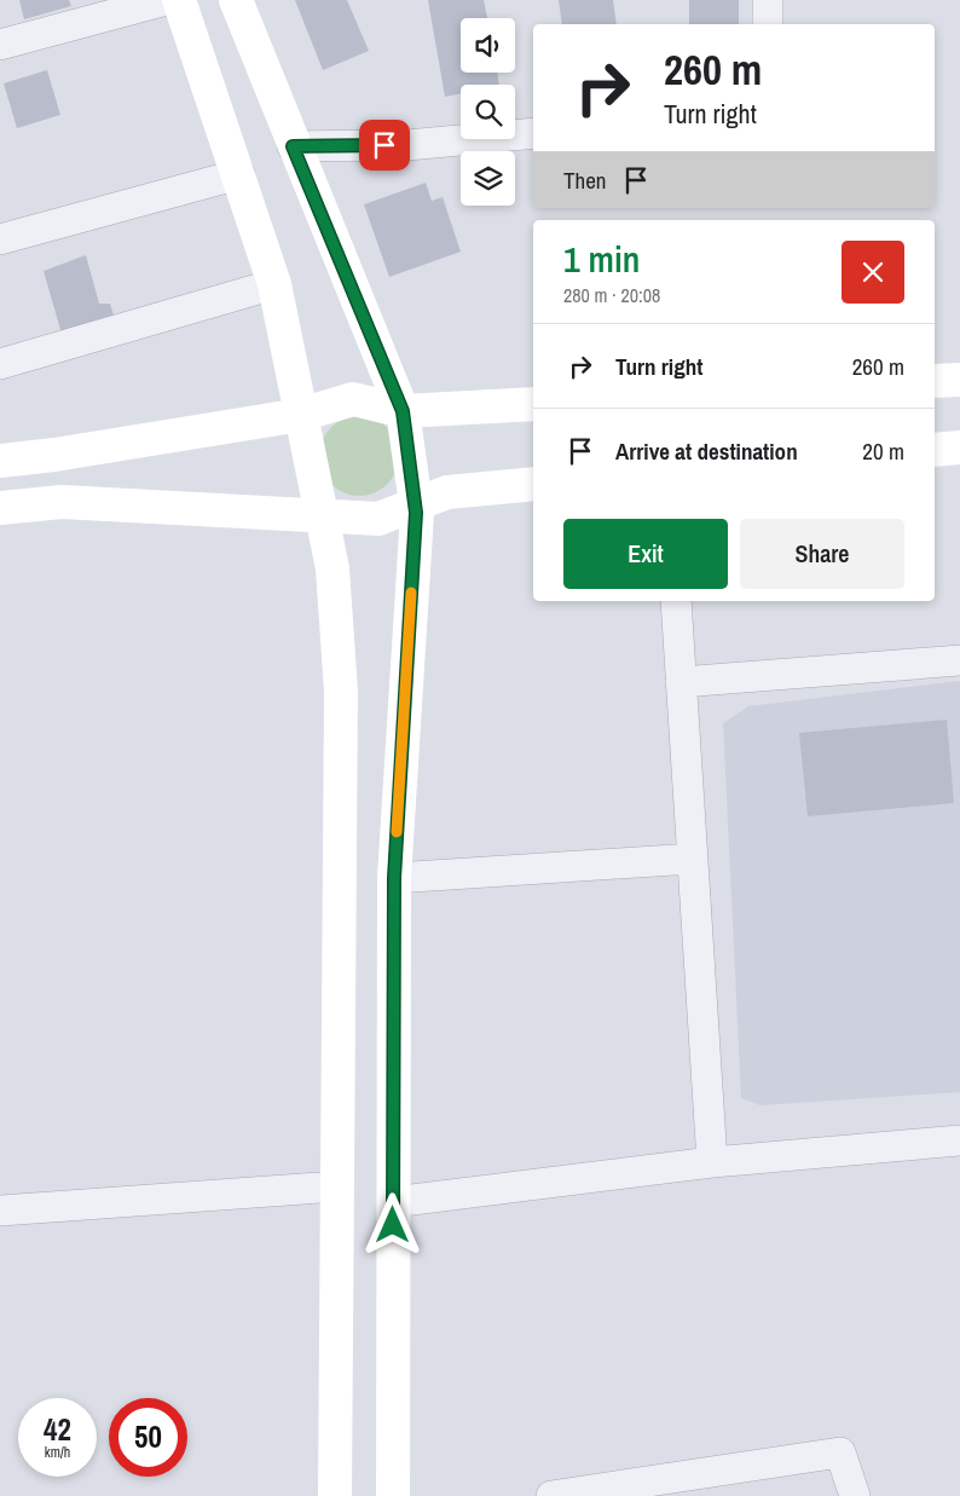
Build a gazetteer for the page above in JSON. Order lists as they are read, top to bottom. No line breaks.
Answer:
{"page":{"turn":["260 m","Turn right"],"then":"Then","heading":["1 min","280 m · 20:08"],"list":[{"name":"Turn right","value":"260 m"},{"name":"Arrive at destination","value":"20 m"}],"buttons":["Exit","Share"],"speed":"42 km/h","limit":"50"}}
